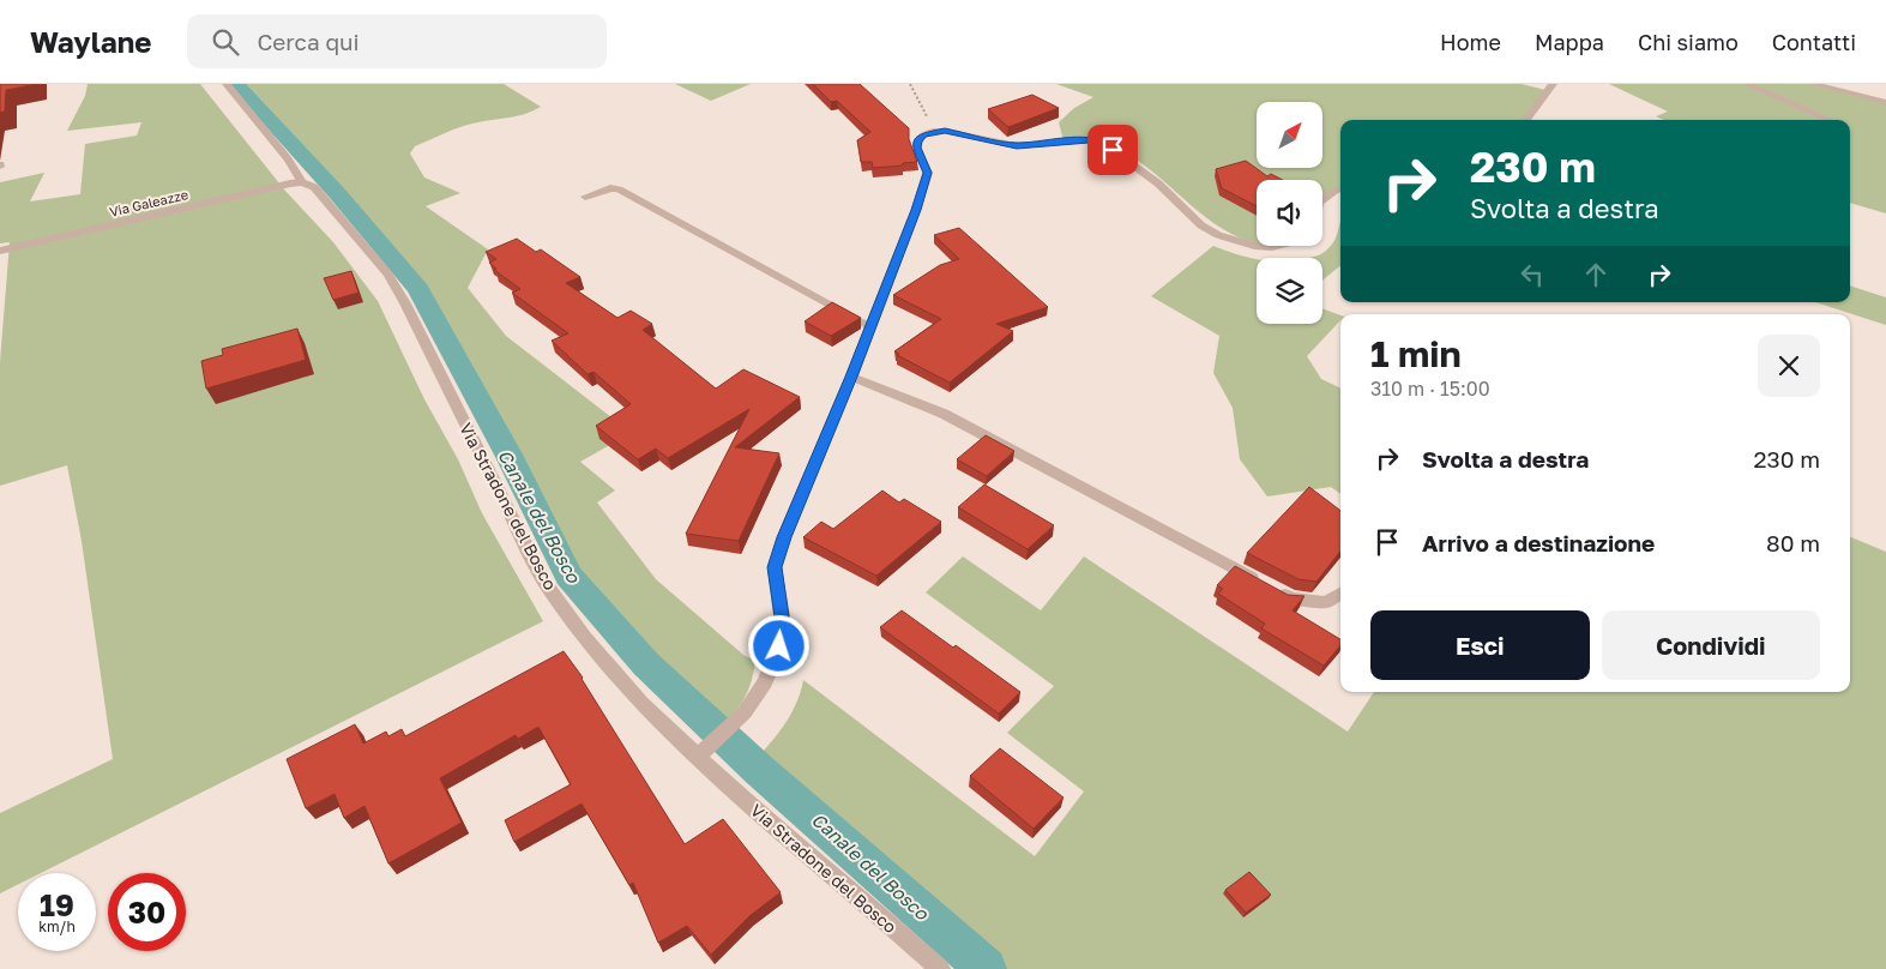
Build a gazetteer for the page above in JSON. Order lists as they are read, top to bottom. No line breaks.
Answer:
{"streets":{"street":["Via Galeazze","Via Stradone del Bosco"]},"crossings":[["Via Galeazze","Via Stradone del Bosco"]],"water":["Canale del Bosco"],"north":"top right","page":{"header":"Waylane","search":"Cerca qui","nav":["Home","Mappa","Chi siamo","Contatti"],"turn":["230 m","Svolta a destra"],"heading":["1 min","310 m · 15:00"],"list":[{"name":"Svolta a destra","value":"230 m"},{"name":"Arrivo a destinazione","value":"80 m"}],"buttons":["Esci","Condividi"],"speed":"19 km/h","limit":"30"}}
